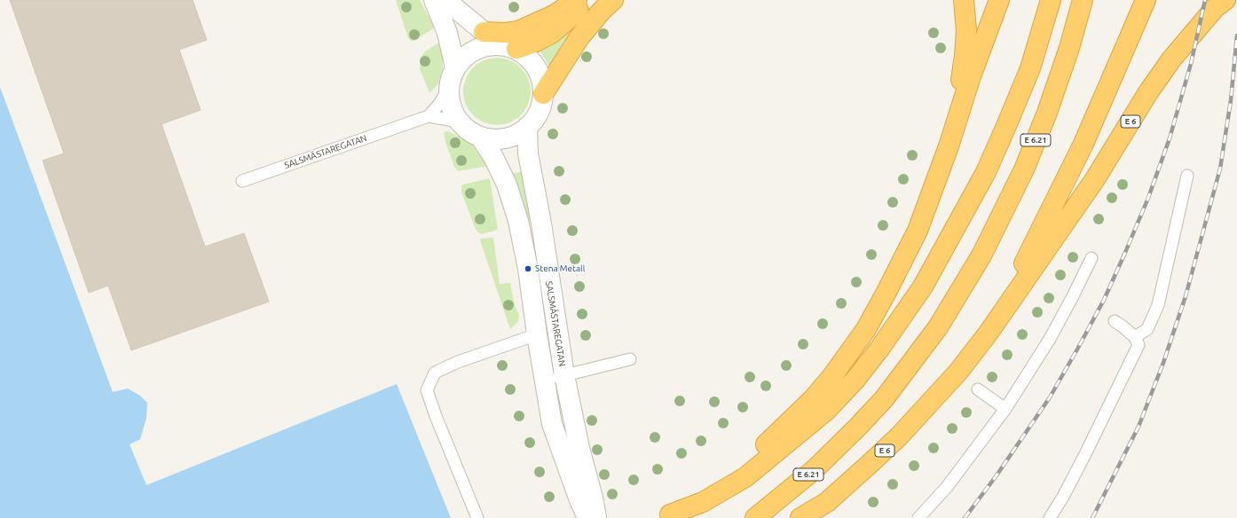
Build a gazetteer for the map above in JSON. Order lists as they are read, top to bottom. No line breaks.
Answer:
{"streets":{"highway":["E 6","E 6.21"],"street":["SALSMÄSTAREGATAN"]},"places":["Stena Metall"]}
